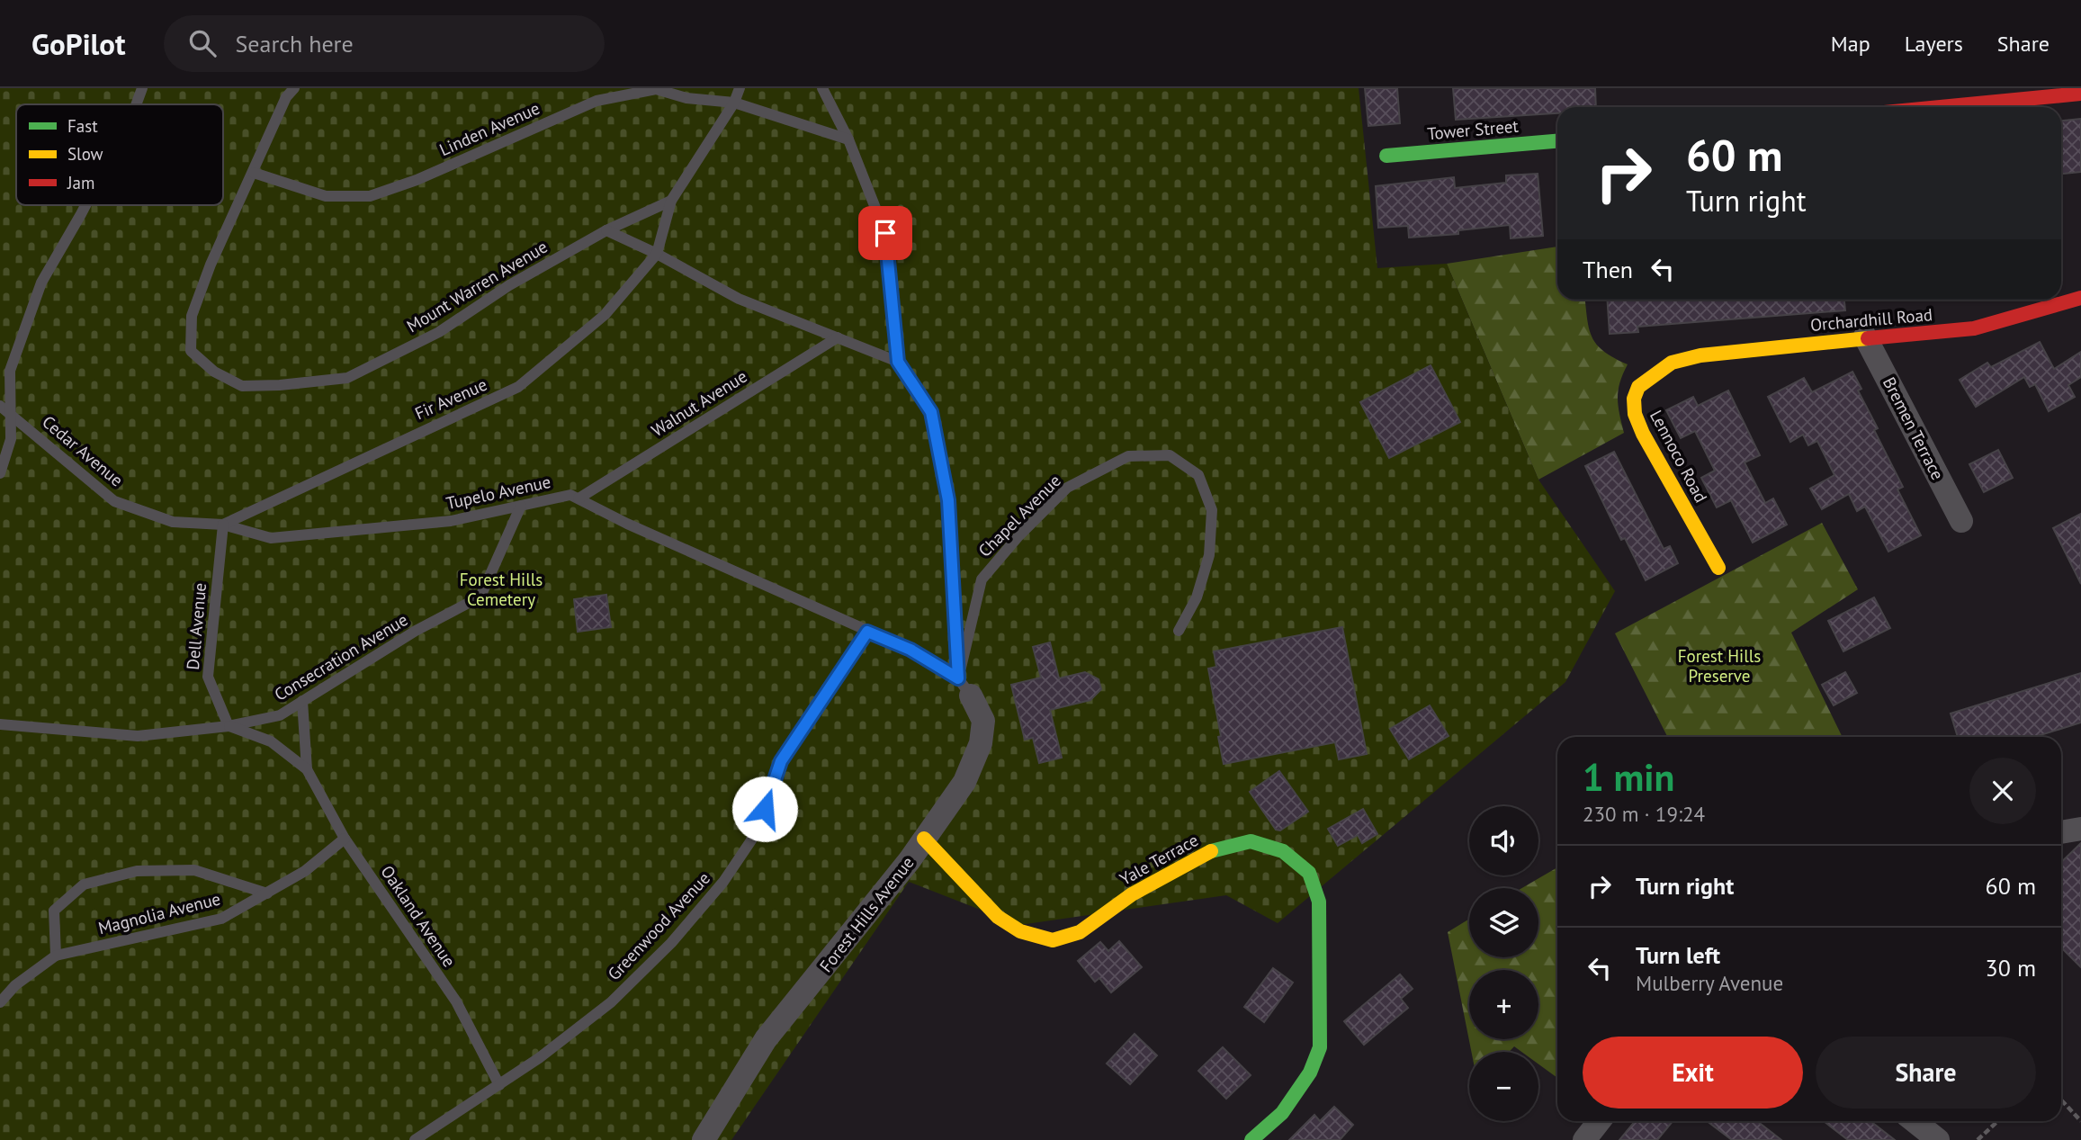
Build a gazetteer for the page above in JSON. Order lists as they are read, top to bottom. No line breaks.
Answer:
{"streets":{"street":["Tower Street","Orchardhill Road","Bremen Terrace","Lennoco Road","Yale Terrace","Forest Hills Avenue"],"lane":["Linden Avenue","Mount Warren Avenue","Fir Avenue","Walnut Avenue","Cedar Avenue","Tupelo Avenue","Chapel Avenue","Dell Avenue","Consecration Avenue","Magnolia Avenue","Oakland Avenue","Greenwood Avenue"]},"crossings":[["Linden Avenue","Mount Warren Avenue"],["Orchardhill Road","Bremen Terrace"],["Orchardhill Road","Lennoco Road"],["Fir Avenue","Cedar Avenue"],["Fir Avenue","Tupelo Avenue"],["Fir Avenue","Dell Avenue"],["Walnut Avenue","Tupelo Avenue"],["Cedar Avenue","Tupelo Avenue"],["Cedar Avenue","Dell Avenue"],["Tupelo Avenue","Chapel Avenue"],["Tupelo Avenue","Dell Avenue"],["Tupelo Avenue","Consecration Avenue"],["Tupelo Avenue","Forest Hills Avenue"],["Tupelo Avenue","Greenwood Avenue"],["Chapel Avenue","Forest Hills Avenue"],["Dell Avenue","Consecration Avenue"],["Dell Avenue","Oakland Avenue"],["Consecration Avenue","Oakland Avenue"],["Yale Terrace","Forest Hills Avenue"],["Magnolia Avenue","Oakland Avenue"],["Oakland Avenue","Greenwood Avenue"]],"parks":["Forest Hills Cemetery","Forest Hills Preserve"],"legend":["Fast","Slow","Jam"],"page":{"header":"GoPilot","search":"Search here","nav":["Map","Layers","Share"],"turn":["60 m","Turn right"],"then":"Then","heading":["1 min","230 m · 19:24"],"map_buttons":["+","−"],"list":[{"name":"Turn right","value":"60 m"},{"name":"Turn left","note":"Mulberry Avenue","value":"30 m"}],"buttons":["Exit","Share"]}}
